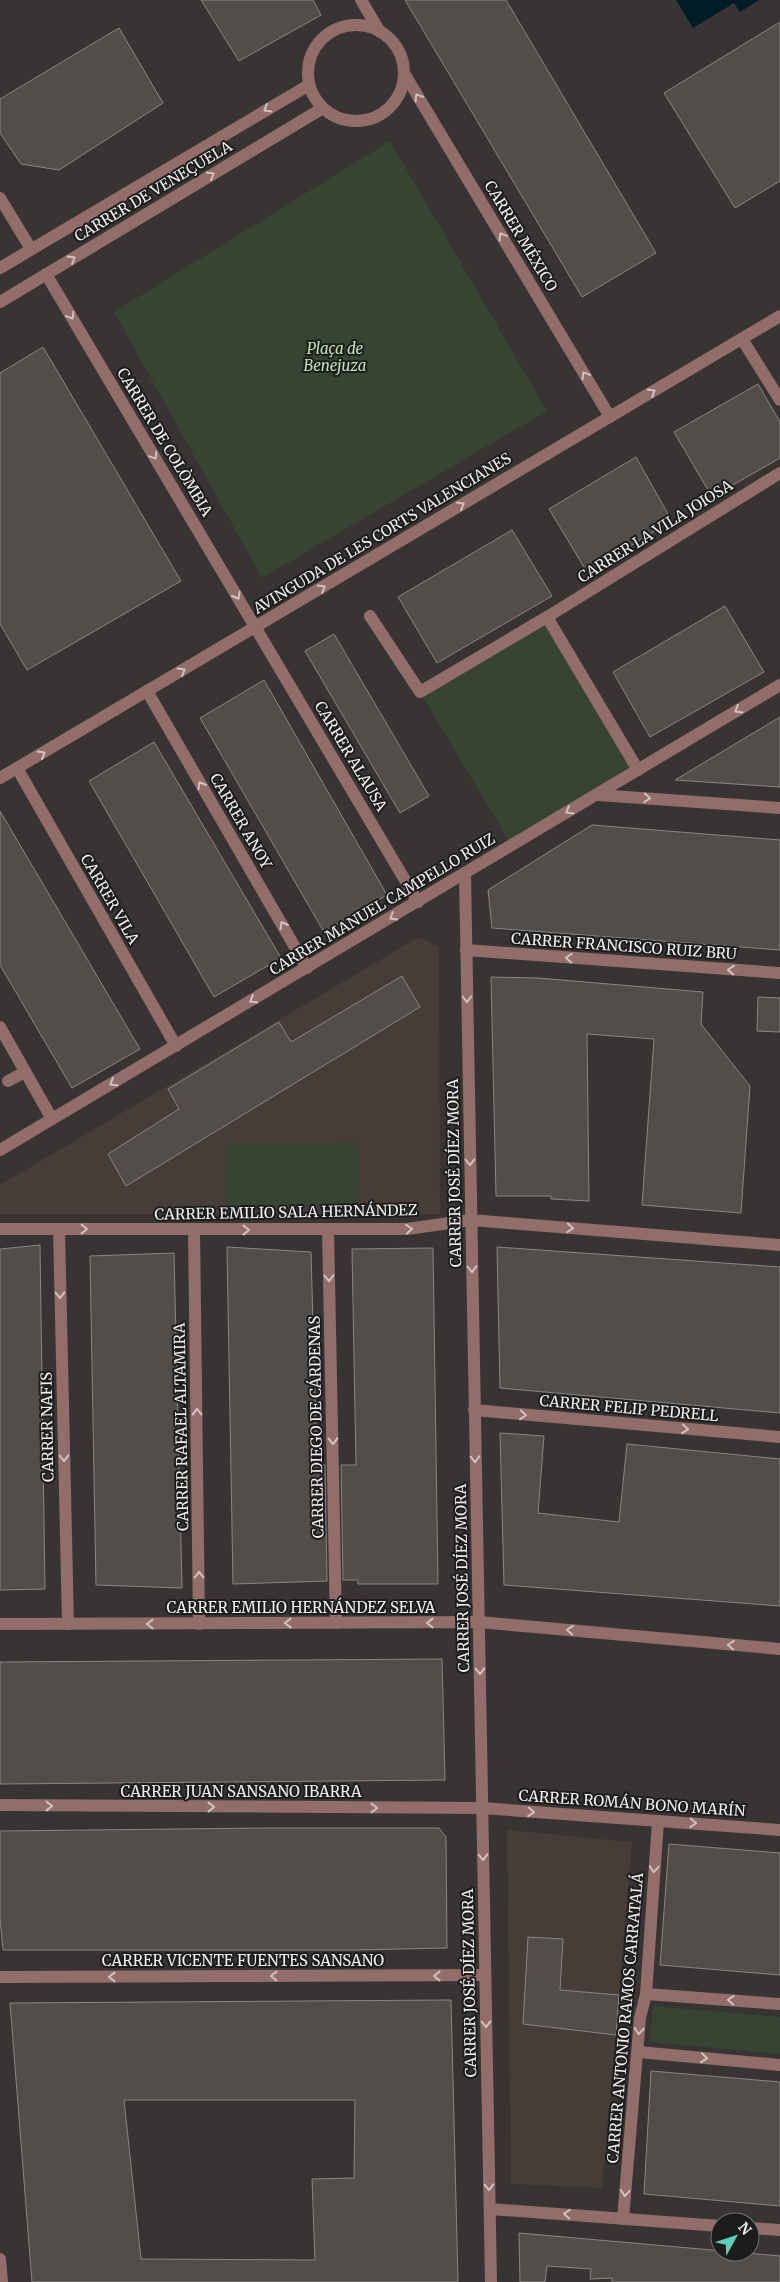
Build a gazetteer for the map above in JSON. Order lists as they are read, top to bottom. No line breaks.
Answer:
{"streets":{"street":["CARRER DE VENEÇUELA","CARRER MÉXICO","CARRER DE COLÒMBIA","CARRER LA VILA JOIOSA","AVINGUDA DE LES CORTS VALENCIANES","CARRER ALAUSA","CARRER ANOY","CARRER VILA","CARRER MANUEL CAMPELLO RUIZ","CARRER FRANCISCO RUIZ BRU","CARRER JOSÉ DÍEZ MORA","CARRER EMILIO SALA HERNÁNDEZ","CARRER FELIP PEDRELL","CARRER NAFIS","CARRER RAFAEL ALTAMIRA","CARRER DIEGO DE CÁRDENAS","CARRER EMILIO HERNÁNDEZ SELVA","CARRER JUAN SANSANO IBARRA","CARRER ROMÁN BONO MARÍN","CARRER VICENTE FUENTES SANSANO","CARRER ANTONIO RAMOS CARRATALÁ"]},"crossings":[["CARRER DE VENEÇUELA","CARRER MÉXICO"],["CARRER DE VENEÇUELA","CARRER DE COLÒMBIA"],["CARRER MÉXICO","AVINGUDA DE LES CORTS VALENCIANES"],["CARRER DE COLÒMBIA","AVINGUDA DE LES CORTS VALENCIANES"],["CARRER DE COLÒMBIA","CARRER ALAUSA"],["AVINGUDA DE LES CORTS VALENCIANES","CARRER ALAUSA"],["AVINGUDA DE LES CORTS VALENCIANES","CARRER ANOY"],["AVINGUDA DE LES CORTS VALENCIANES","CARRER VILA"],["CARRER ALAUSA","CARRER MANUEL CAMPELLO RUIZ"],["CARRER ANOY","CARRER MANUEL CAMPELLO RUIZ"],["CARRER VILA","CARRER MANUEL CAMPELLO RUIZ"],["CARRER MANUEL CAMPELLO RUIZ","CARRER JOSÉ DÍEZ MORA"],["CARRER FRANCISCO RUIZ BRU","CARRER JOSÉ DÍEZ MORA"],["CARRER JOSÉ DÍEZ MORA","CARRER EMILIO SALA HERNÁNDEZ"],["CARRER JOSÉ DÍEZ MORA","CARRER FELIP PEDRELL"],["CARRER JOSÉ DÍEZ MORA","CARRER EMILIO HERNÁNDEZ SELVA"],["CARRER JOSÉ DÍEZ MORA","CARRER JUAN SANSANO IBARRA"],["CARRER JOSÉ DÍEZ MORA","CARRER ROMÁN BONO MARÍN"],["CARRER JOSÉ DÍEZ MORA","CARRER VICENTE FUENTES SANSANO"],["CARRER EMILIO SALA HERNÁNDEZ","CARRER NAFIS"],["CARRER EMILIO SALA HERNÁNDEZ","CARRER RAFAEL ALTAMIRA"],["CARRER EMILIO SALA HERNÁNDEZ","CARRER DIEGO DE CÁRDENAS"],["CARRER NAFIS","CARRER EMILIO HERNÁNDEZ SELVA"],["CARRER RAFAEL ALTAMIRA","CARRER EMILIO HERNÁNDEZ SELVA"],["CARRER DIEGO DE CÁRDENAS","CARRER EMILIO HERNÁNDEZ SELVA"],["CARRER JUAN SANSANO IBARRA","CARRER ROMÁN BONO MARÍN"],["CARRER ROMÁN BONO MARÍN","CARRER ANTONIO RAMOS CARRATALÁ"]],"one_way":["CARRER MÉXICO","CARRER DE COLÒMBIA","AVINGUDA DE LES CORTS VALENCIANES","CARRER ANOY","CARRER MANUEL CAMPELLO RUIZ","CARRER FRANCISCO RUIZ BRU","CARRER JOSÉ DÍEZ MORA","CARRER EMILIO SALA HERNÁNDEZ","CARRER FELIP PEDRELL","CARRER NAFIS","CARRER RAFAEL ALTAMIRA","CARRER DIEGO DE CÁRDENAS","CARRER EMILIO HERNÁNDEZ SELVA","CARRER JUAN SANSANO IBARRA","CARRER ROMÁN BONO MARÍN","CARRER VICENTE FUENTES SANSANO","CARRER ANTONIO RAMOS CARRATALÁ"],"parks":["Plaça de Benejuza"],"north":"top right"}
